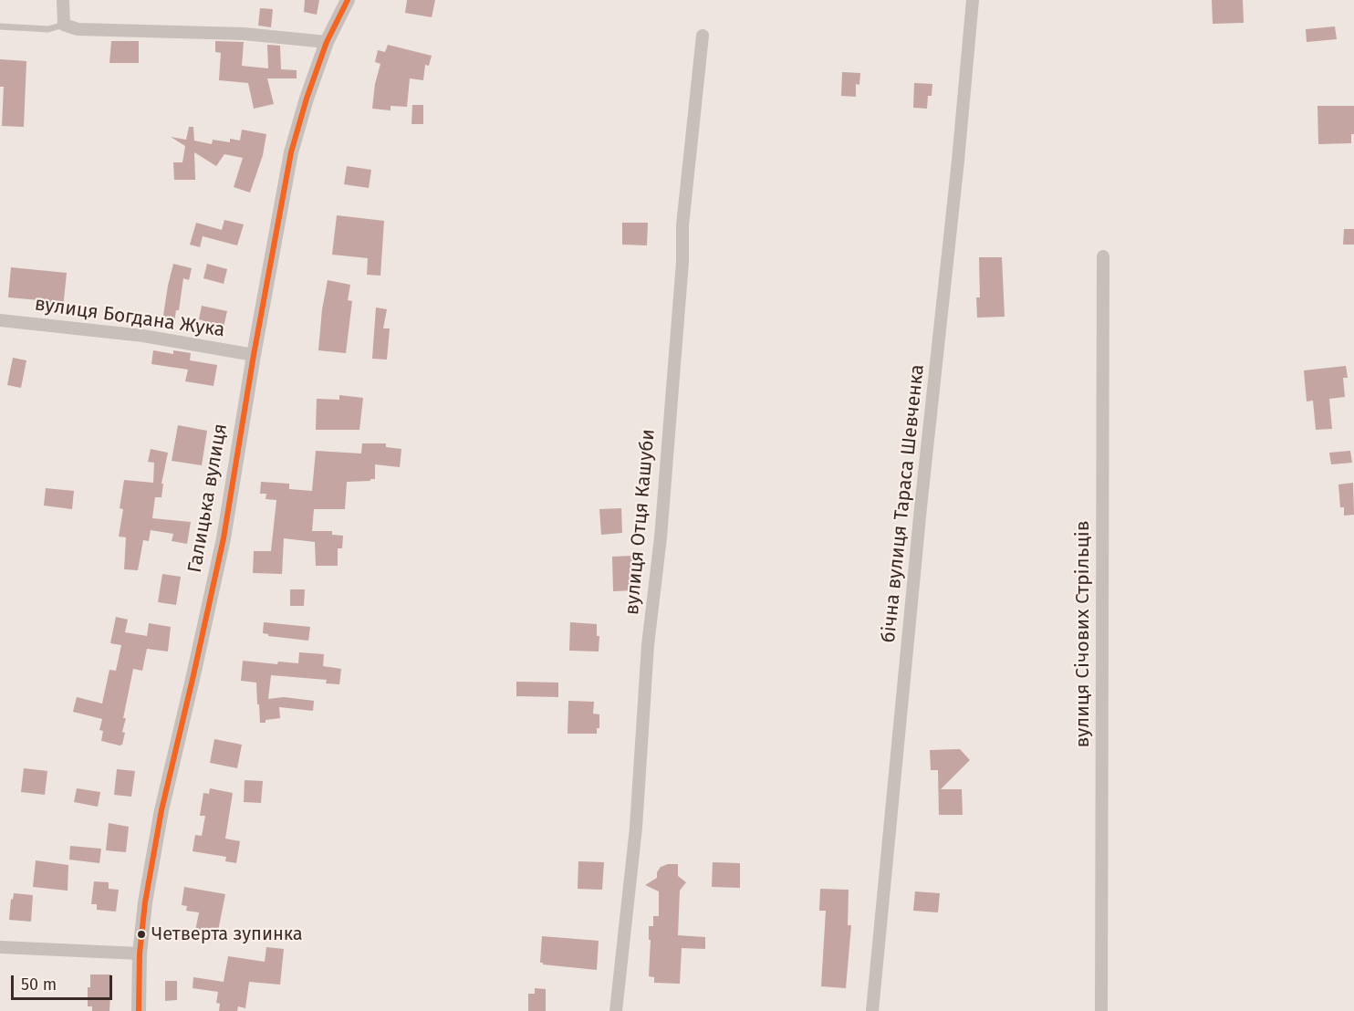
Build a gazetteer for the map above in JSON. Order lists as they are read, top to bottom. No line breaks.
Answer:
{"streets":{"street":["вулиця Богдана Жука","Галицька вулиця","бічна вулиця Тараса Шевченка","вулиця Отця Кашуби","вулиця Січових Стрільців"]},"crossings":[["вулиця Богдана Жука","Галицька вулиця"]],"places":["Четверта зупинка"],"scale_bar":"50 m"}
